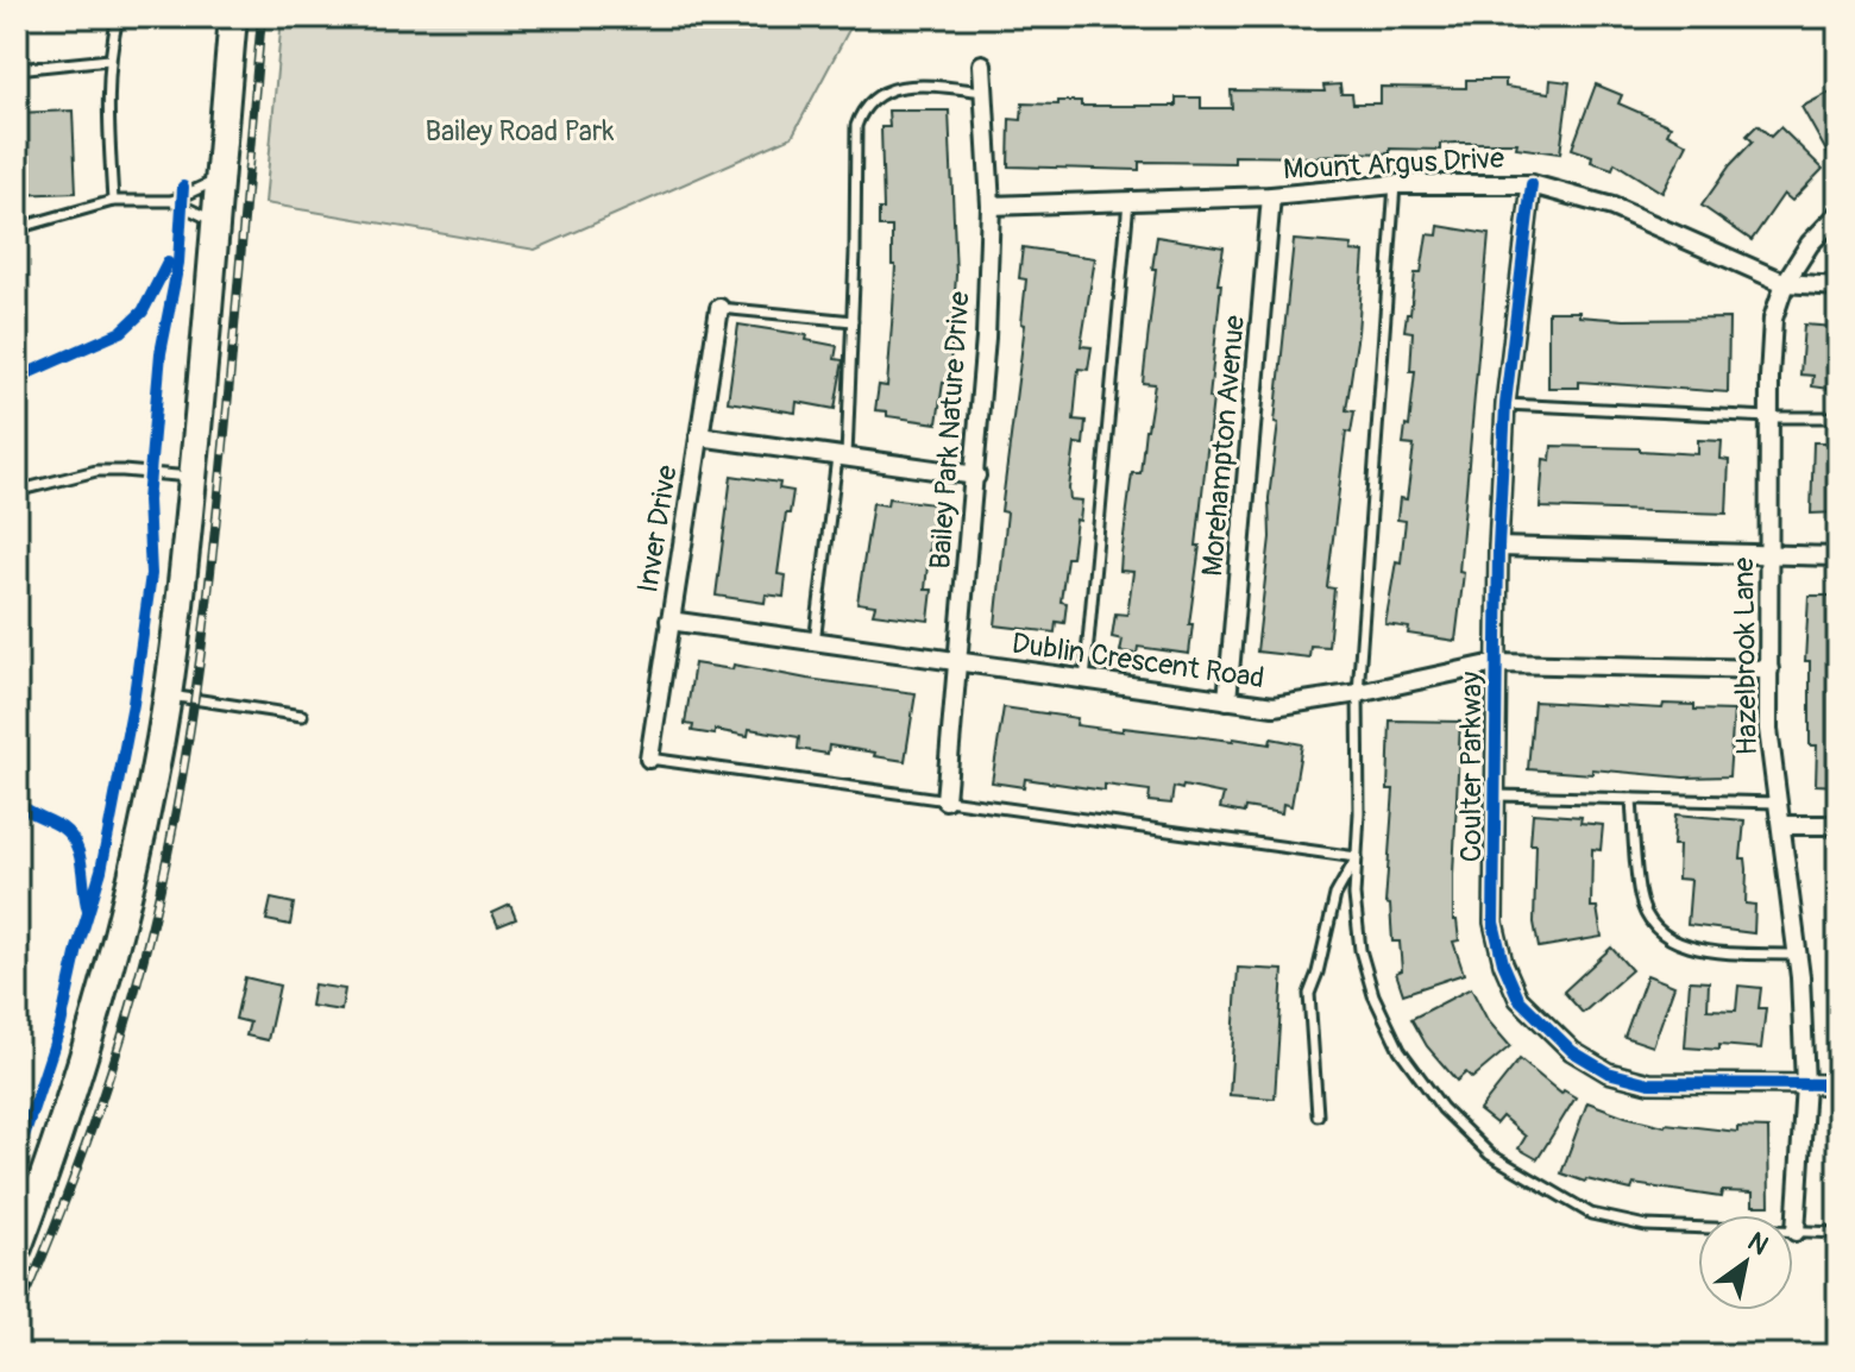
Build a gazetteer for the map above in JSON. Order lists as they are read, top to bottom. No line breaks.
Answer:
{"streets":{"street":["Mount Argus Drive","Bailey Park Nature Drive","Morehampton Avenue","Inver Drive","Hazelbrook Lane","Dublin Crescent Road","Coulter Parkway"]},"crossings":[["Mount Argus Drive","Bailey Park Nature Drive"],["Mount Argus Drive","Morehampton Avenue"],["Mount Argus Drive","Hazelbrook Lane"],["Mount Argus Drive","Coulter Parkway"],["Bailey Park Nature Drive","Dublin Crescent Road"],["Morehampton Avenue","Dublin Crescent Road"],["Inver Drive","Dublin Crescent Road"],["Hazelbrook Lane","Dublin Crescent Road"],["Hazelbrook Lane","Coulter Parkway"],["Dublin Crescent Road","Coulter Parkway"]],"parks":["Bailey Road Park"],"north":"top right"}
